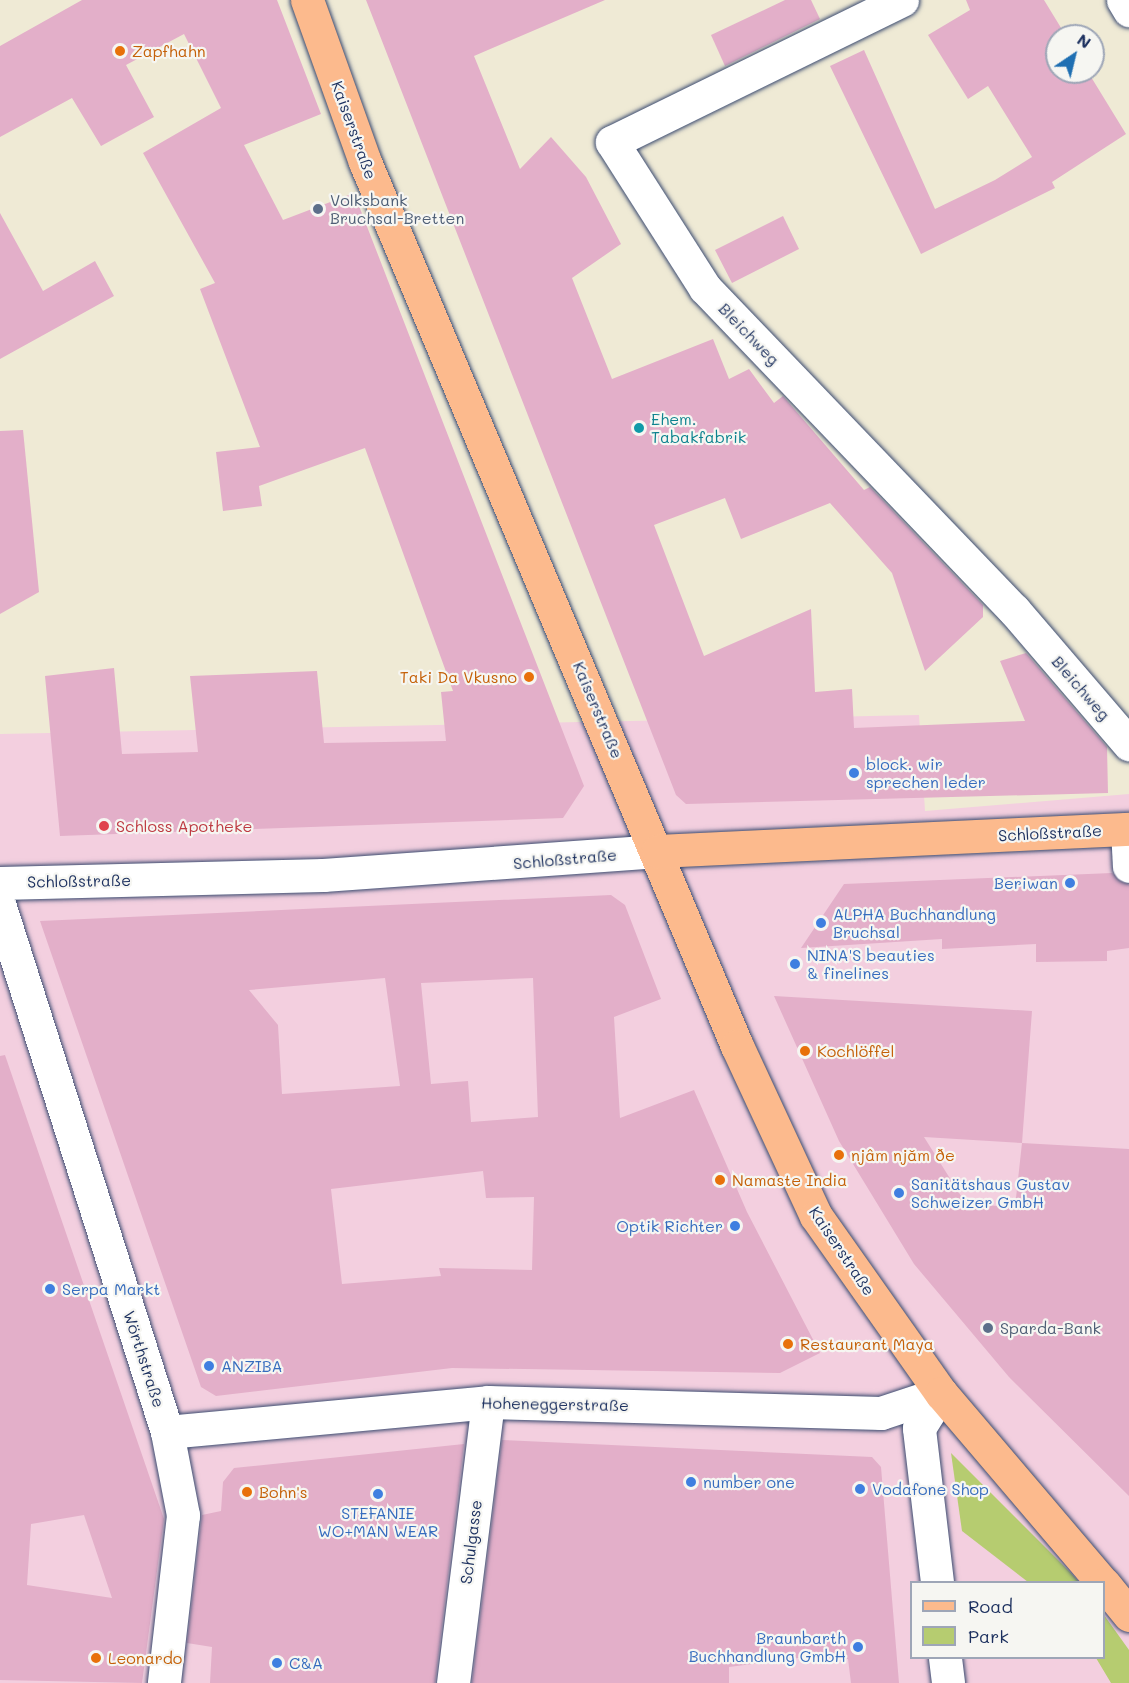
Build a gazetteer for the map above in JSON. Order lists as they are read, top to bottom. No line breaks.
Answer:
{"streets":{"main road":["Kaiserstraße","Schloßstraße"],"street":["Bleichweg","Wörthstraße","Hoheneggerstraße","Schulgasse"]},"crossings":[["Kaiserstraße","Schloßstraße"],["Kaiserstraße","Hoheneggerstraße"],["Wörthstraße","Hoheneggerstraße"],["Hoheneggerstraße","Schulgasse"]],"places":["Zapfhahn","Volksbank Bruchsal-Bretten","Ehem. Tabakfabrik","Taki Da Vkusno","block. wir sprechen leder","Schloss Apotheke","Beriwan","ALPHA Buchhandlung Bruchsal","NINA'S beauties & finelines","Kochlöffel","njâm njăm ðe","Namaste India","Sanitätshaus Gustav Schweizer GmbH","Optik Richter","Serpa Markt","Sparda-Bank","Restaurant Maya","ANZIBA","number one","Vodafone Shop","Bohn's","STEFANIE WO+MAN WEAR","Braunbarth Buchhandlung GmbH","Leonardo","C&A"],"legend":["Road","Park"],"north":"top right"}
